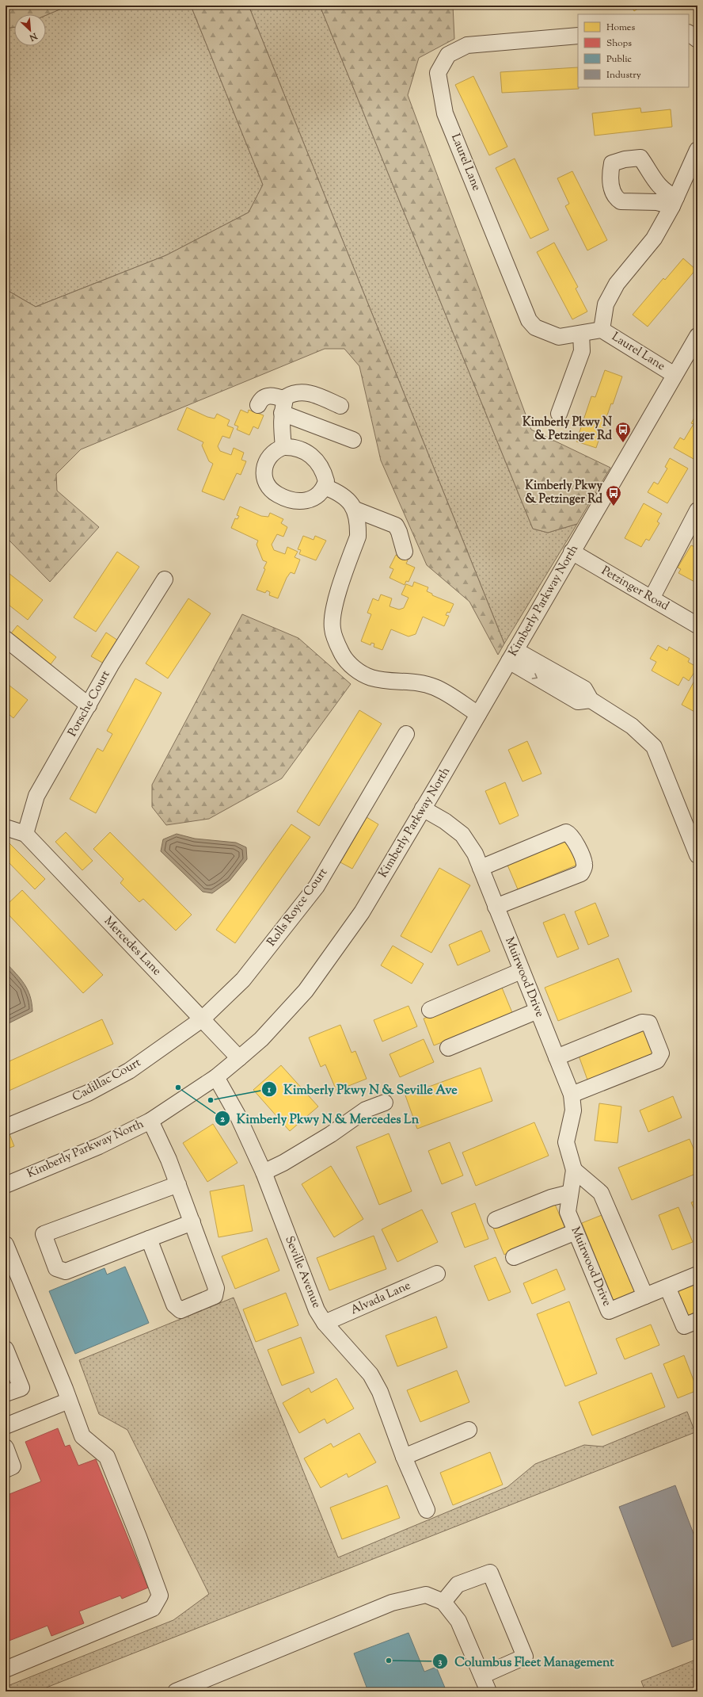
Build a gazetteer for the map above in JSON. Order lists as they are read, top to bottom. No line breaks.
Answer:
{"streets":{"street":["Laurel Lane","Petzinger Road","Kimberly Parkway North","Porsche Court","Rolls Royce Court","Mercedes Lane","Muirwood Drive","Cadillac Court","Seville Avenue","Alvada Lane"]},"crossings":[["Laurel Lane","Kimberly Parkway North"],["Petzinger Road","Kimberly Parkway North"],["Kimberly Parkway North","Mercedes Lane"],["Kimberly Parkway North","Muirwood Drive"],["Kimberly Parkway North","Seville Avenue"],["Porsche Court","Mercedes Lane"],["Rolls Royce Court","Mercedes Lane"],["Rolls Royce Court","Cadillac Court"],["Mercedes Lane","Cadillac Court"],["Seville Avenue","Alvada Lane"]],"places":{"bus stop":["Kimberly Pkwy N & Petzinger Rd","Kimberly Pkwy & Petzinger Rd"],"other":["Kimberly Pkwy N & Mercedes Ln","Kimberly Pkwy N & Seville Ave","Columbus Fleet Management"]},"legend":["Homes","Shops","Public","Industry"],"north":"bottom right"}
